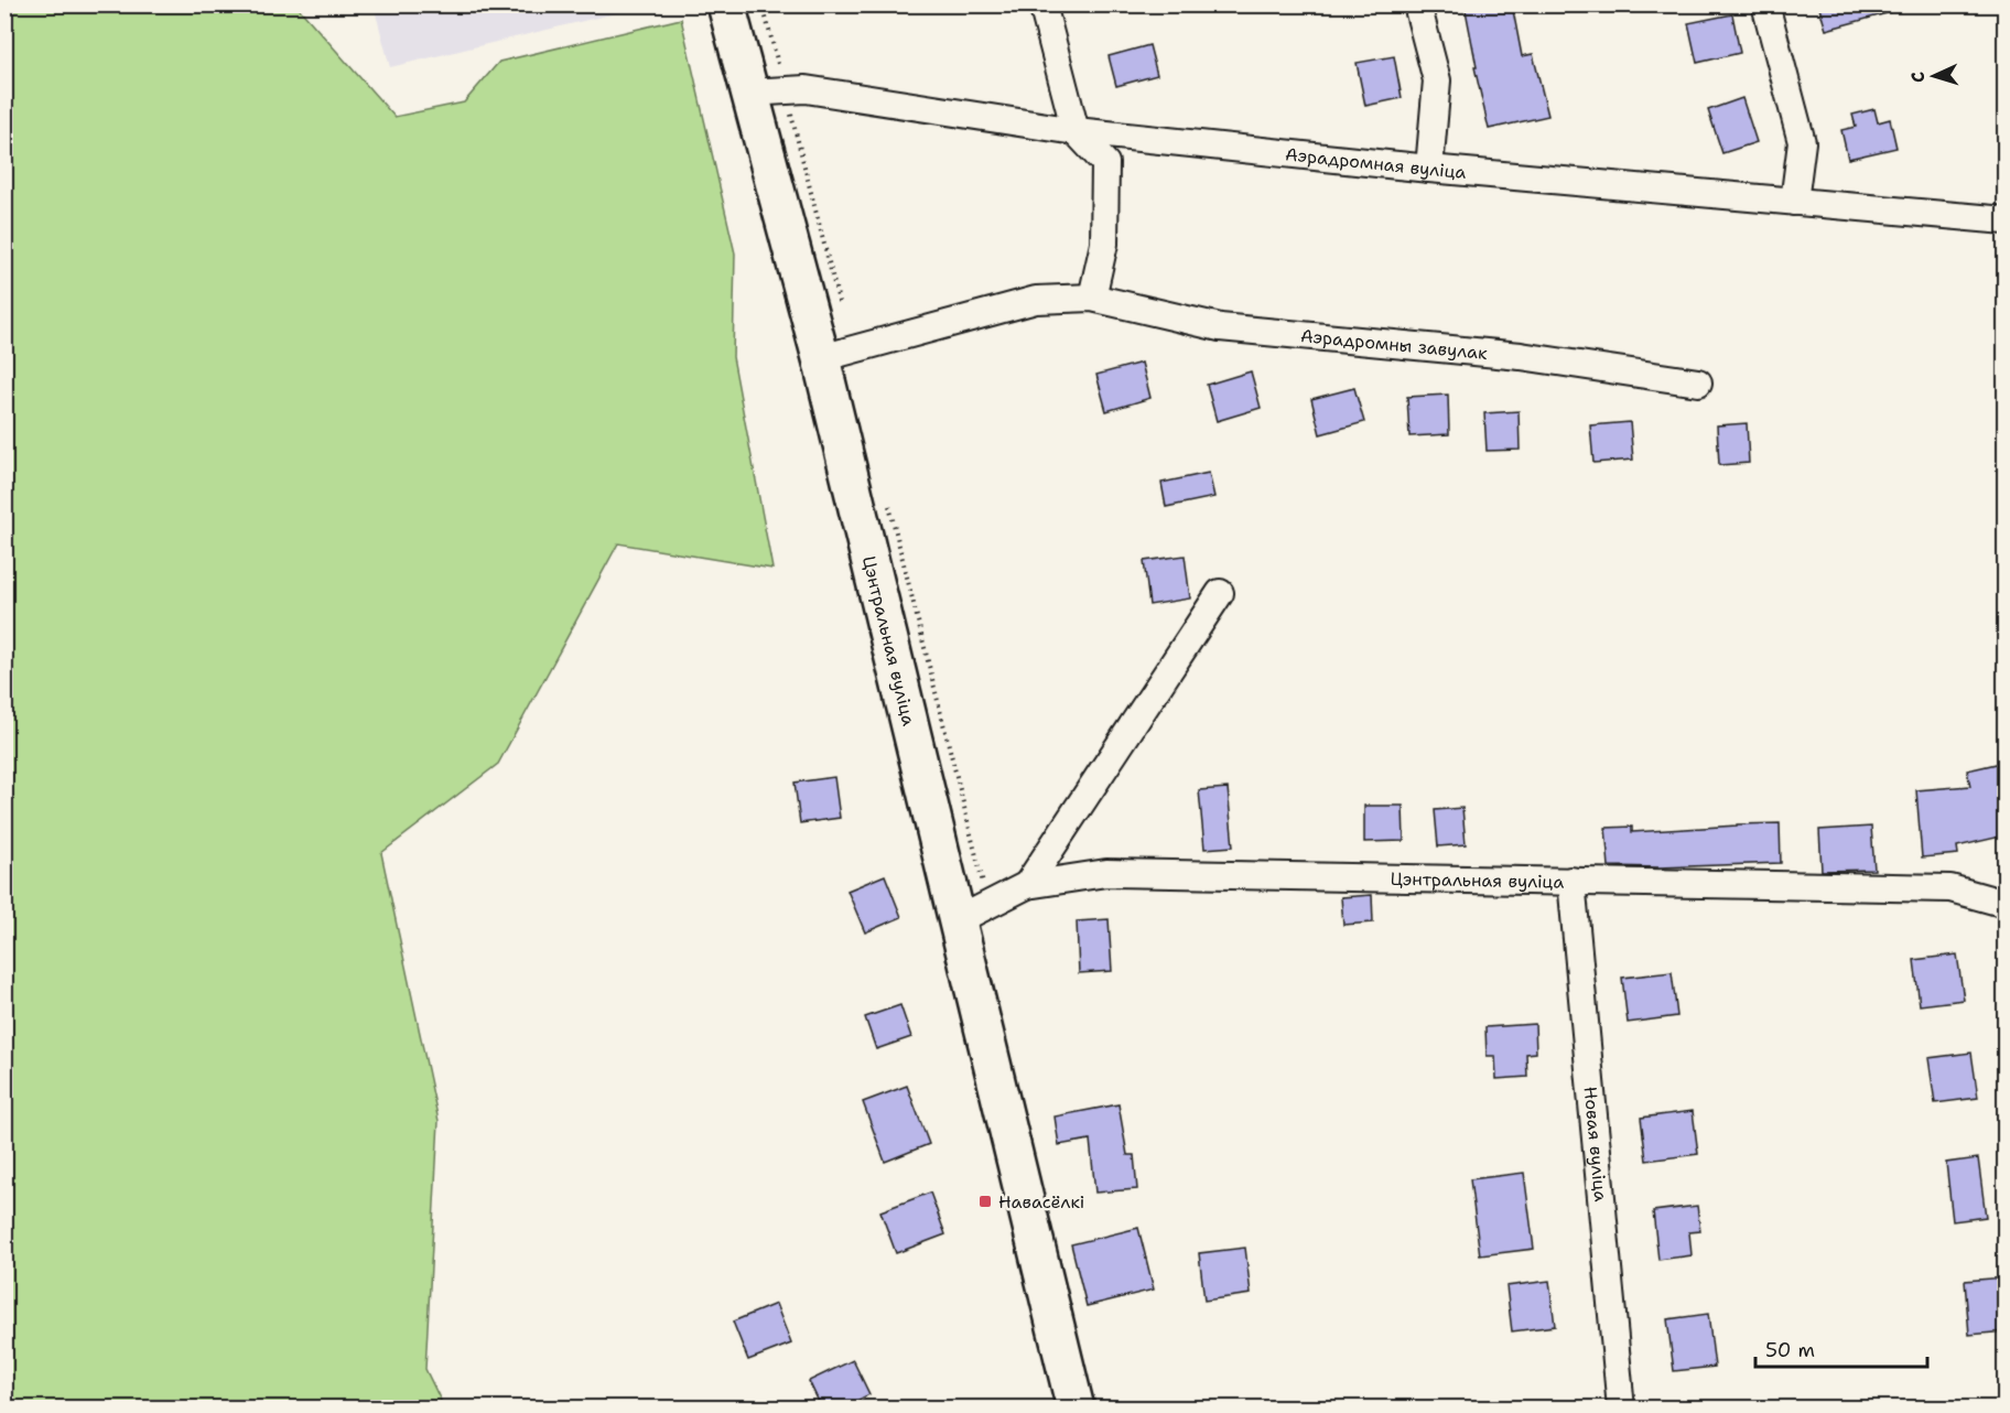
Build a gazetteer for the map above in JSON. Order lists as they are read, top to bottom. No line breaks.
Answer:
{"streets":{"main road":["Цэнтральная вуліца"],"street":["Аэрадромная вуліца","Аэрадромны завулак","Новая вуліца"]},"crossings":[["Аэрадромная вуліца","Цэнтральная вуліца"],["Аэрадромны завулак","Цэнтральная вуліца"],["Цэнтральная вуліца","Новая вуліца"]],"places":{"transit":["Навасёлкі"]},"scale_bar":"50 m","north":"left"}
